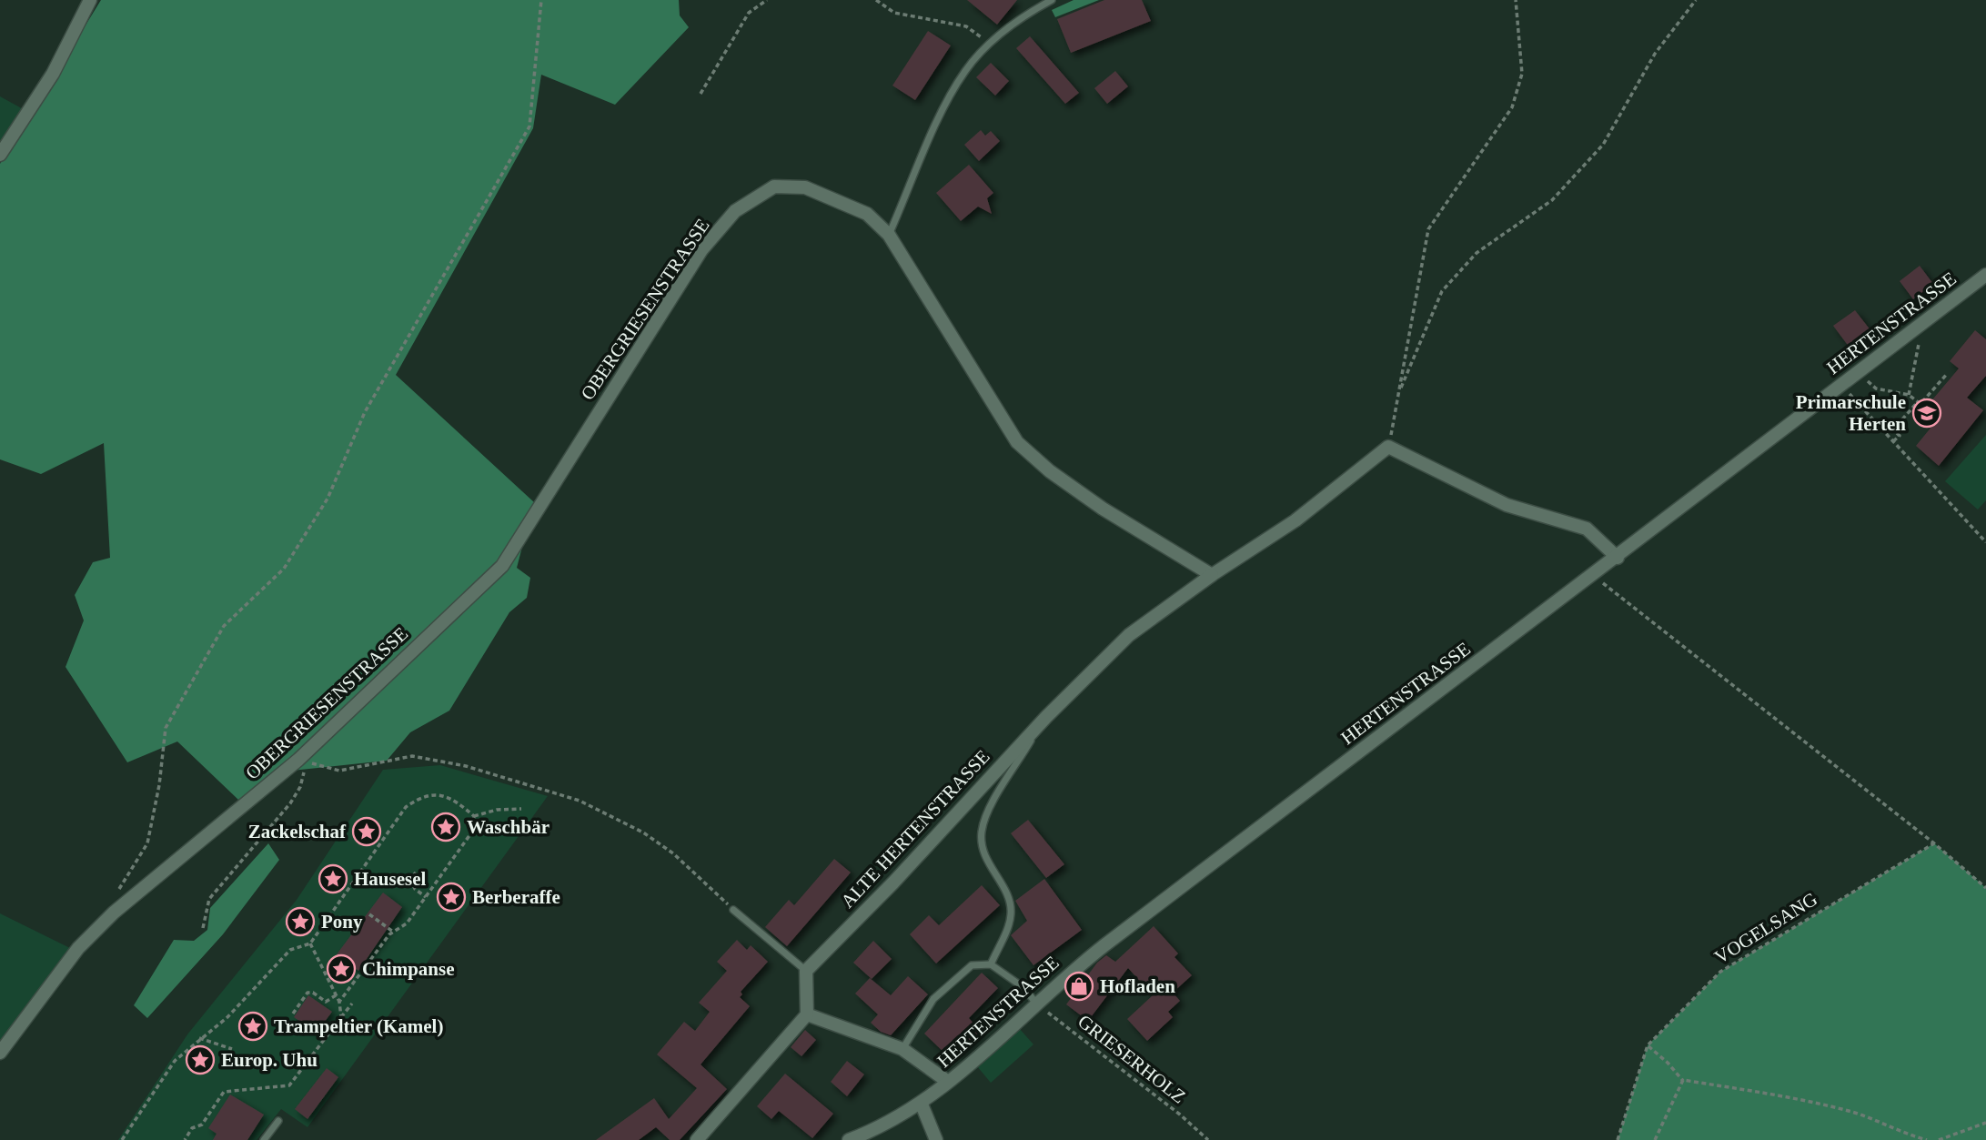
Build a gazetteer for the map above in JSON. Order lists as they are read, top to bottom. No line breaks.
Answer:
{"streets":{"street":["OBERGRIESENSTRASSE","HERTENSTRASSE","ALTE HERTENSTRASSE"],"path":["VOGELSANG","GRIESERHOLZ"]},"crossings":[["OBERGRIESENSTRASSE","ALTE HERTENSTRASSE"],["HERTENSTRASSE","GRIESERHOLZ"]],"places":{"school or university":["Primarschule Herten"],"place":["Waschbär","Zackelschaf","Hausesel","Berberaffe","Pony","Chimpanse","Trampeltier (Kamel)","Europ. Uhu"],"shop":["Hofladen"]}}
